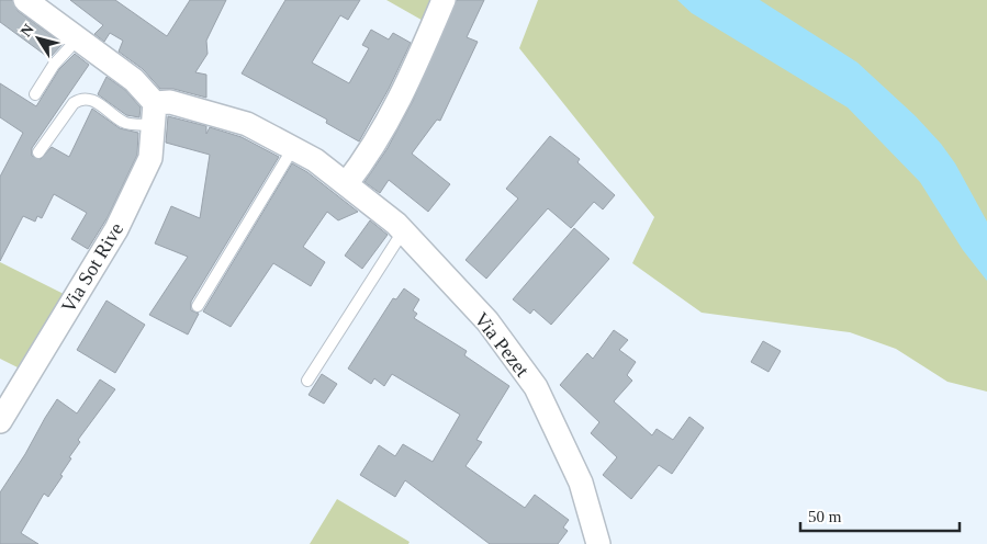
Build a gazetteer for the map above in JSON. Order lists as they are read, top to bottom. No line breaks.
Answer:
{"streets":{"street":["Via Sot Rive","Via Pezet"]},"crossings":[["Via Sot Rive","Via Pezet"]],"scale_bar":"50 m","north":"top left"}
